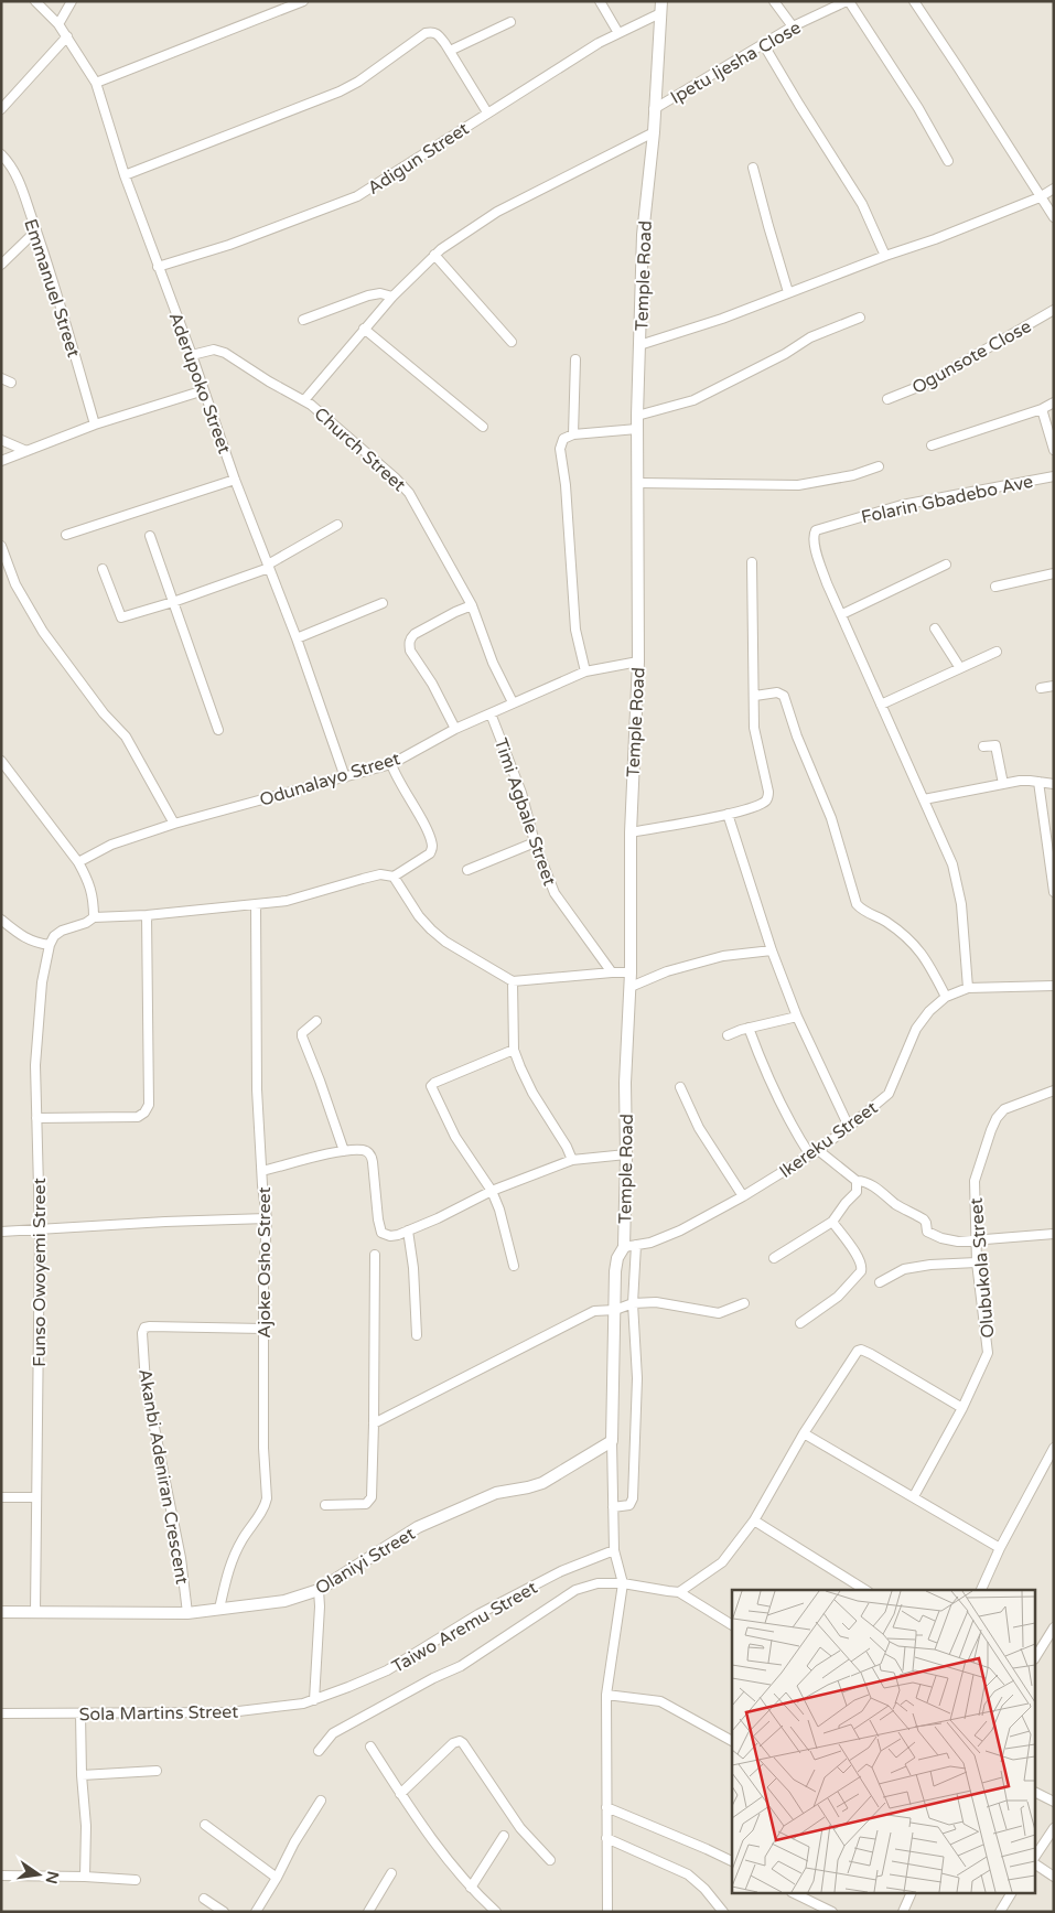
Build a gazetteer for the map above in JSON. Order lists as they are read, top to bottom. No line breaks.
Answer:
{"streets":{"street":["Ipetu Ijesha Close","Adigun Street","Temple Road","Emmanuel Street","Ogunsote Close","Aderupoko Street","Church Street","Folarin Gbadebo Ave","Odunalayo Street","Timi Agbale Street","Ikereku Street","Ajoke Osho Street","Olubukola Street","Funso Owoyemi Street","Akanbi Adeniran Crescent","Olaniyi Street","Taiwo Aremu Street","Sola Martins Street"]},"crossings":[["Ipetu Ijesha Close","Temple Road"],["Adigun Street","Temple Road"],["Adigun Street","Aderupoko Street"],["Temple Road","Odunalayo Street"],["Temple Road","Ikereku Street"],["Temple Road","Olaniyi Street"],["Aderupoko Street","Church Street"],["Aderupoko Street","Odunalayo Street"],["Church Street","Odunalayo Street"],["Odunalayo Street","Timi Agbale Street"],["Ajoke Osho Street","Akanbi Adeniran Crescent"],["Ajoke Osho Street","Olaniyi Street"],["Funso Owoyemi Street","Olaniyi Street"],["Akanbi Adeniran Crescent","Olaniyi Street"],["Taiwo Aremu Street","Sola Martins Street"]],"north":"right"}
